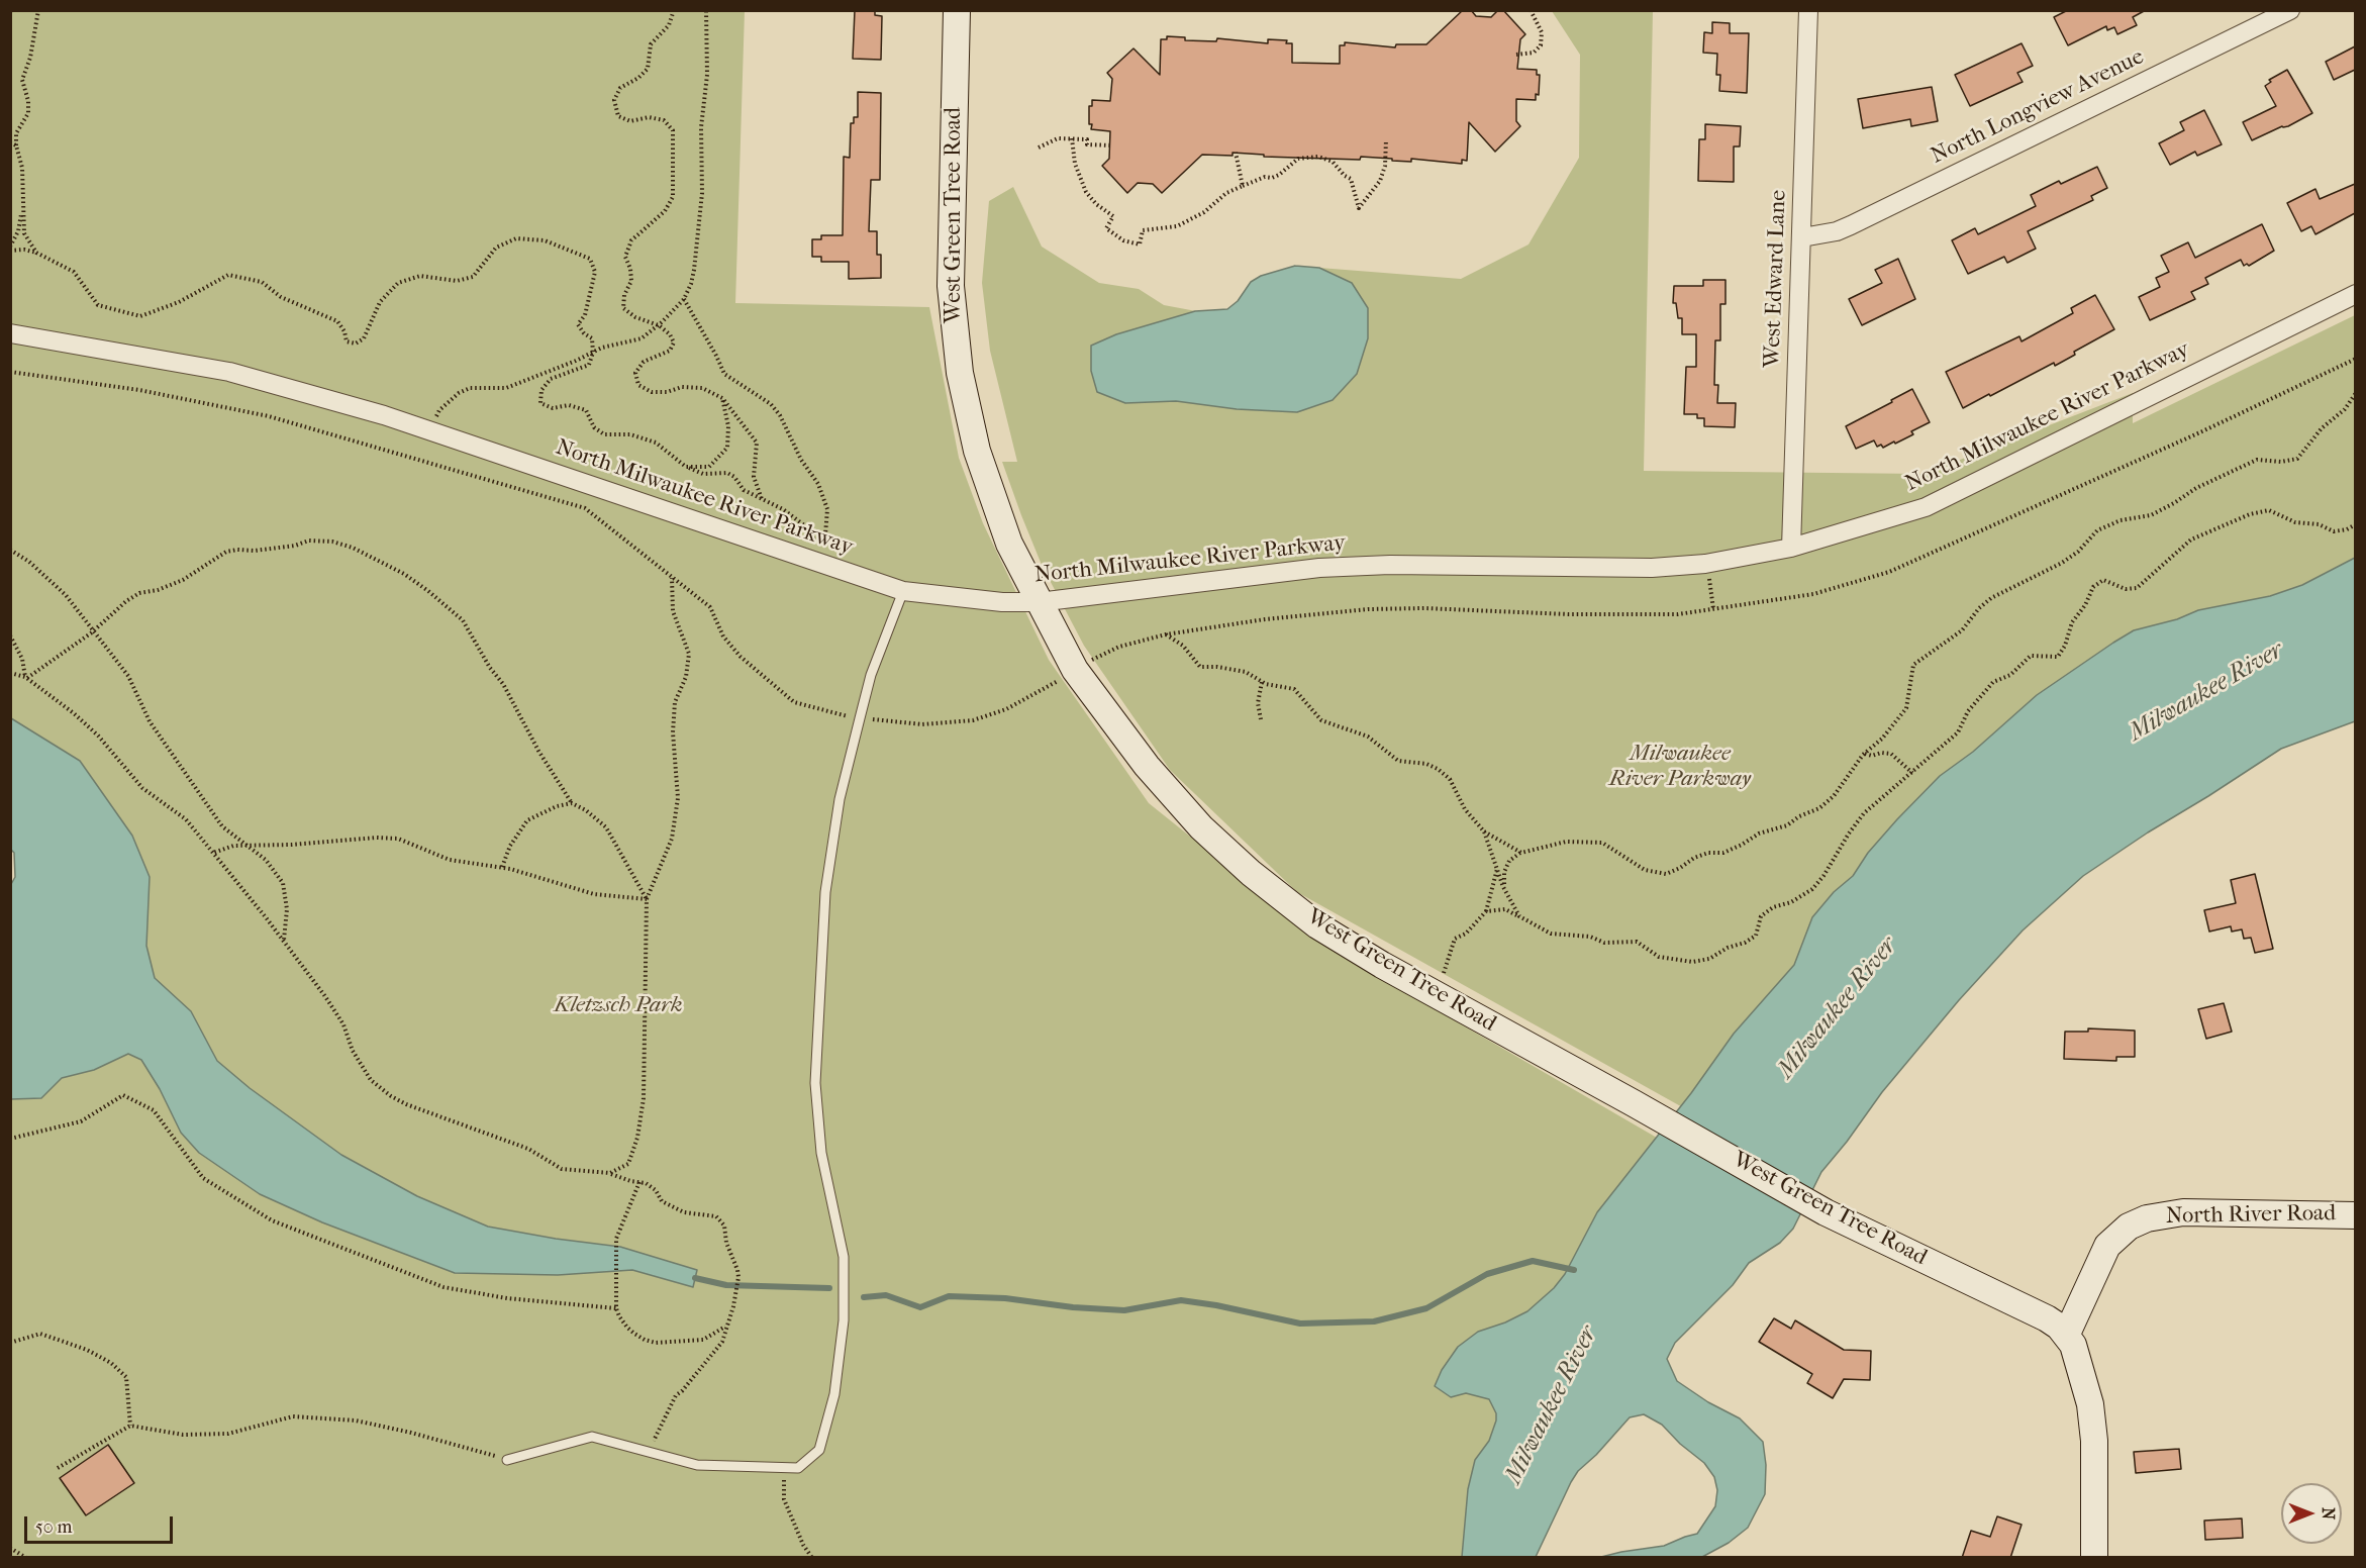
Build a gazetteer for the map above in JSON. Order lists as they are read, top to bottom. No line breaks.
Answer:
{"streets":{"street":["North Longview Avenue","West Green Tree Road","West Edward Lane","North Milwaukee River Parkway","North River Road"]},"crossings":[["North Longview Avenue","West Edward Lane"],["West Green Tree Road","North Milwaukee River Parkway"],["West Green Tree Road","North River Road"],["West Edward Lane","North Milwaukee River Parkway"]],"water":["Milwaukee River"],"parks":["Milwaukee River Parkway","Kletzsch Park"],"scale_bar":"50 m","north":"right"}
